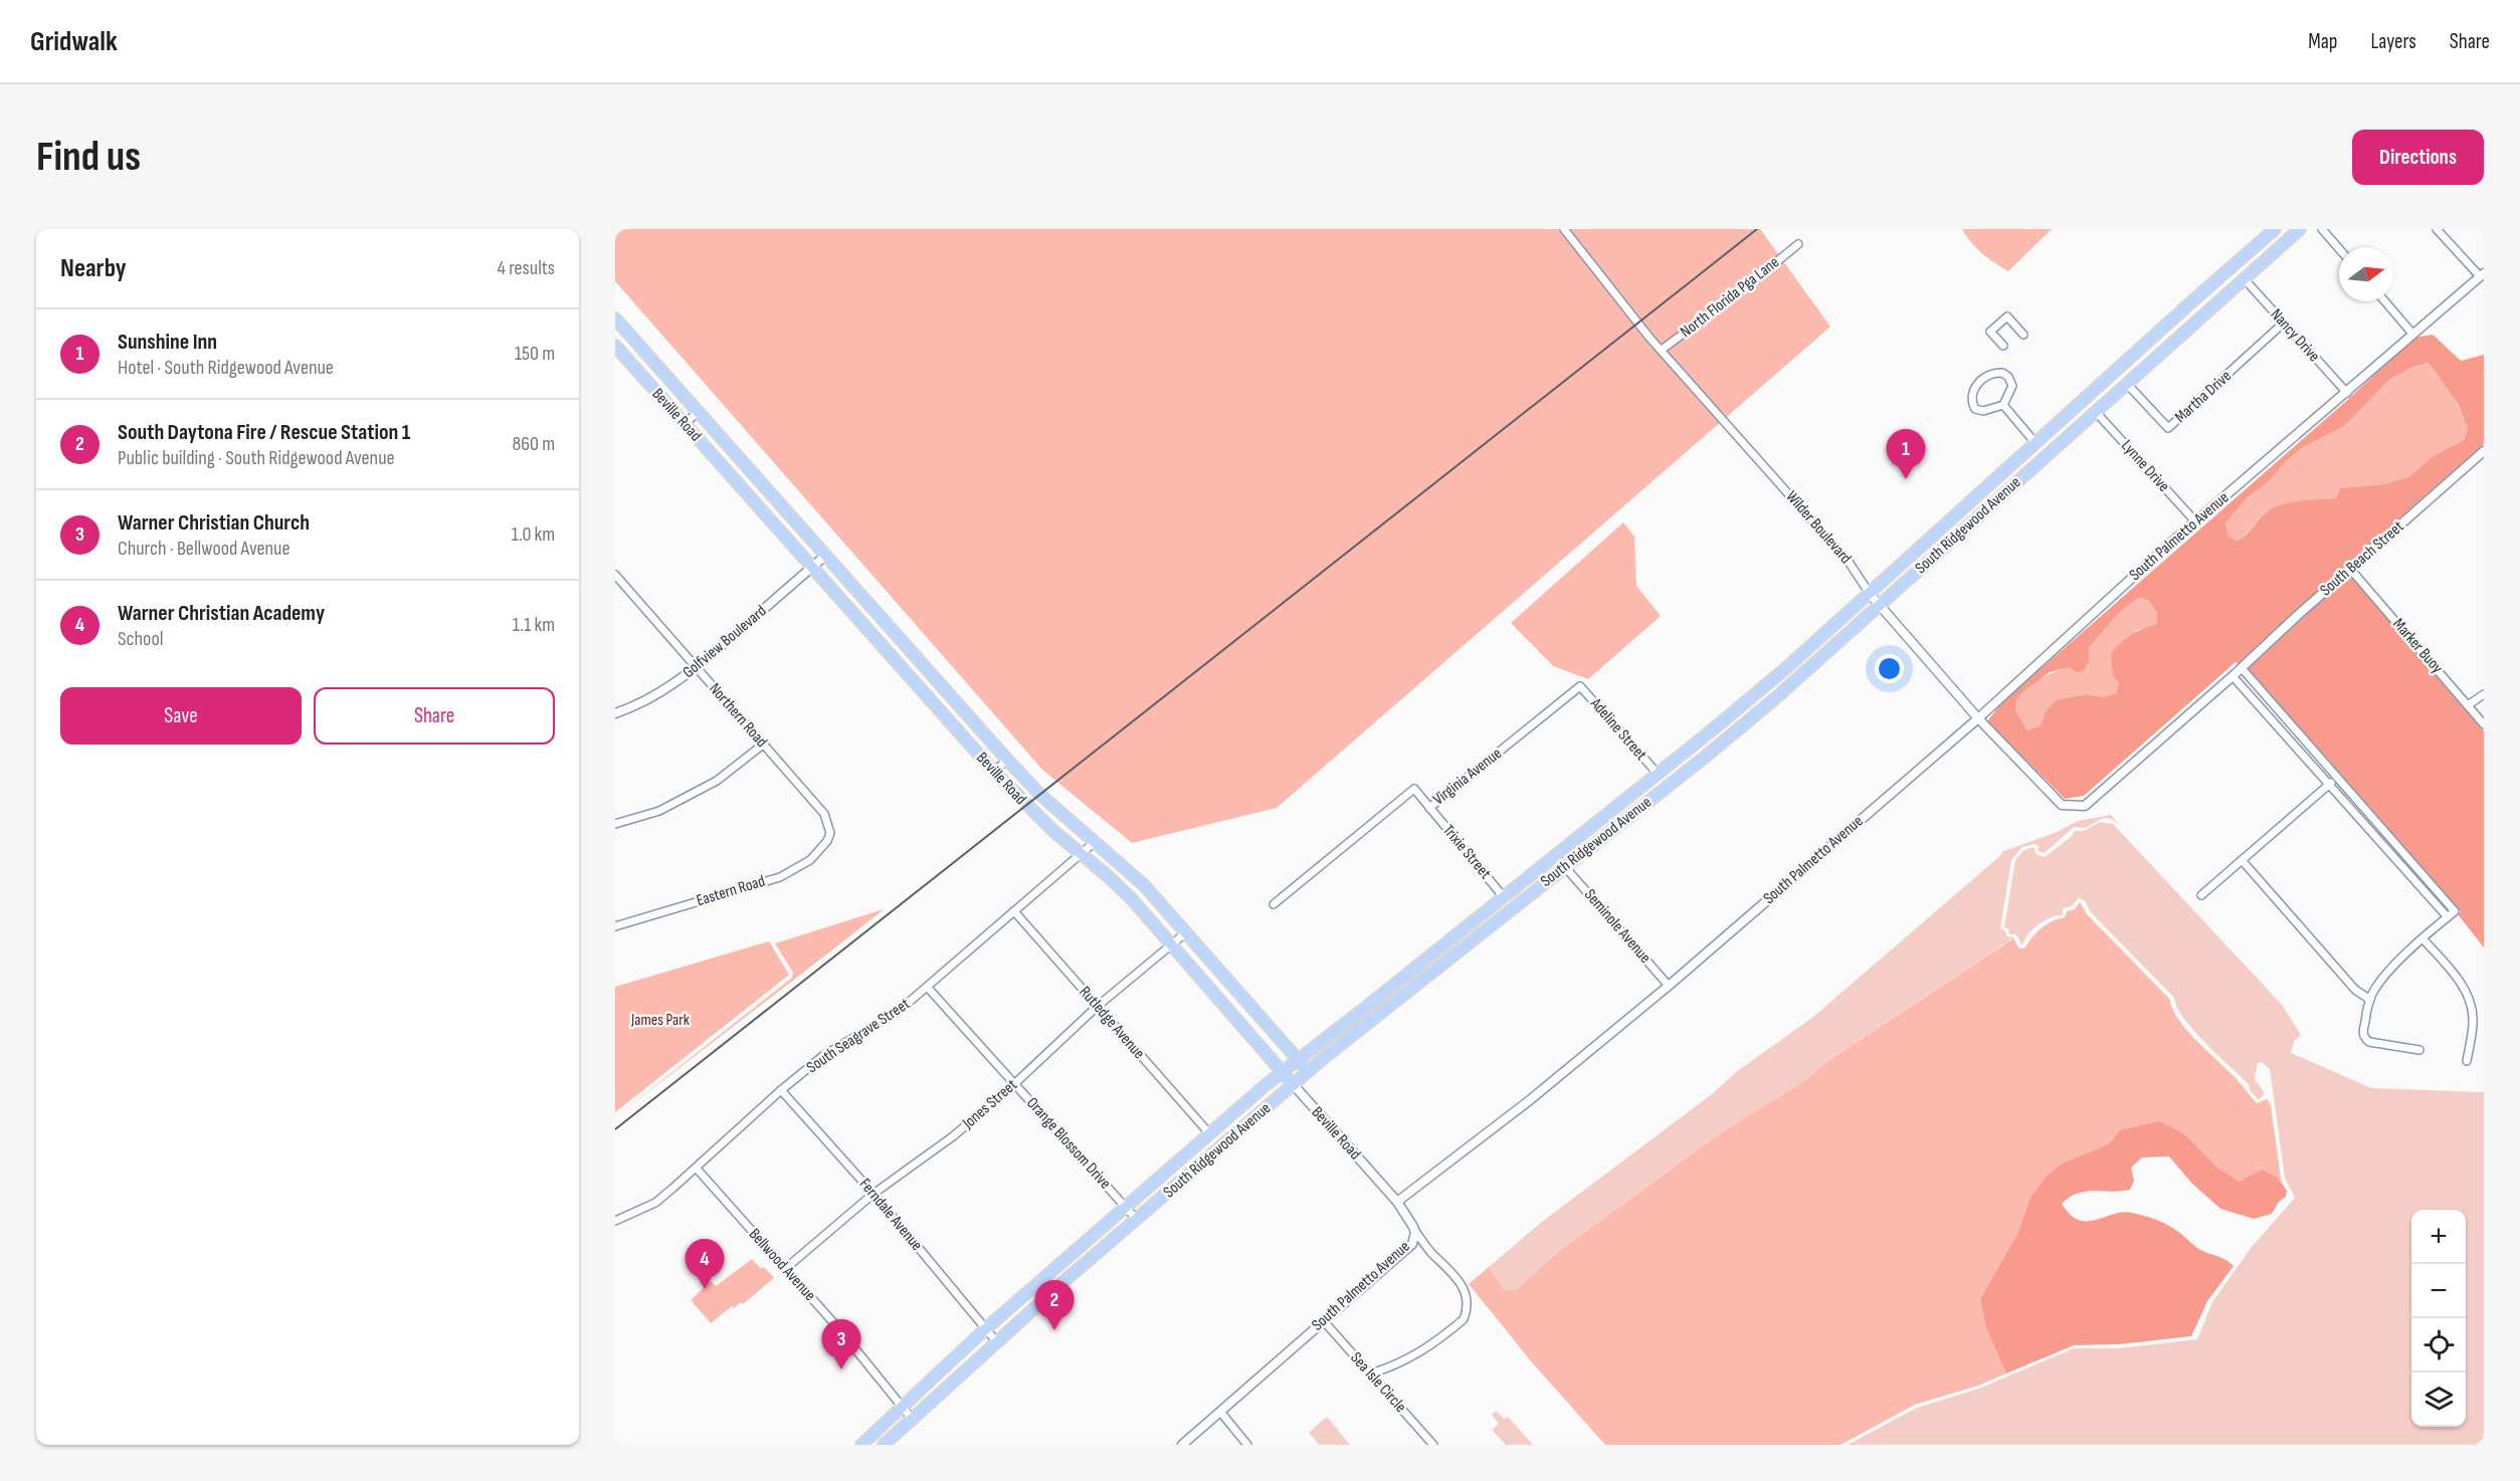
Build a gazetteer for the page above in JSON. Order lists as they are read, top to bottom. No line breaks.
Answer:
{"streets":{"main road":["Beville Road","South Ridgewood Avenue"],"street":["North Florida Pga Lane","Nancy Drive","Martha Drive","Lynne Drive","Wilder Boulevard","South Palmetto Avenue","South Beach Street","Golfview Boulevard","Marker Buoy","Northern Road","Adeline Street","Virginia Avenue","Trixie Street","Eastern Road","Seminole Avenue","Rutledge Avenue","South Seagrave Street","Jones Street","Orange Blossom Drive","Ferndale Avenue","Bellwood Avenue","Sea Isle Circle"]},"crossings":[["North Florida Pga Lane","Wilder Boulevard"],["Nancy Drive","Martha Drive"],["Nancy Drive","South Ridgewood Avenue"],["Nancy Drive","South Palmetto Avenue"],["Martha Drive","South Ridgewood Avenue"],["Beville Road","South Ridgewood Avenue"],["Beville Road","South Palmetto Avenue"],["Beville Road","Golfview Boulevard"],["Beville Road","South Seagrave Street"],["Beville Road","Jones Street"],["Lynne Drive","South Ridgewood Avenue"],["Lynne Drive","South Palmetto Avenue"],["South Ridgewood Avenue","Wilder Boulevard"],["South Ridgewood Avenue","Adeline Street"],["South Ridgewood Avenue","Trixie Street"],["South Ridgewood Avenue","Seminole Avenue"],["South Ridgewood Avenue","Rutledge Avenue"],["South Ridgewood Avenue","Orange Blossom Drive"],["South Ridgewood Avenue","Ferndale Avenue"],["South Ridgewood Avenue","Bellwood Avenue"],["Wilder Boulevard","South Palmetto Avenue"],["Wilder Boulevard","South Beach Street"],["South Palmetto Avenue","Seminole Avenue"],["South Palmetto Avenue","Sea Isle Circle"],["South Beach Street","Marker Buoy"],["Golfview Boulevard","Northern Road"],["Northern Road","Eastern Road"],["Adeline Street","Virginia Avenue"],["Virginia Avenue","Trixie Street"],["Rutledge Avenue","South Seagrave Street"],["Rutledge Avenue","Jones Street"],["South Seagrave Street","Orange Blossom Drive"],["South Seagrave Street","Ferndale Avenue"],["South Seagrave Street","Bellwood Avenue"],["Jones Street","Orange Blossom Drive"],["Jones Street","Ferndale Avenue"],["Jones Street","Bellwood Avenue"]],"parks":["James Park"],"north":"right","page":{"header":"Gridwalk","nav":["Map","Layers","Share"],"buttons":["Directions",["Save","Share"]],"title":"Find us","heading":["Nearby","4 results"],"list":[{"mark":"1","name":"Sunshine Inn","note":"Hotel · South Ridgewood Avenue","value":"150 m"},{"mark":"2","name":"South Daytona Fire / Rescue Station 1","note":"Public building · South Ridgewood Avenue","value":"860 m"},{"mark":"3","name":"Warner Christian Church","note":"Church · Bellwood Avenue","value":"1.0 km"},{"mark":"4","name":"Warner Christian Academy","note":"School","value":"1.1 km"}],"pins":["1","4","2","3"],"map_buttons":["+","−"]}}
